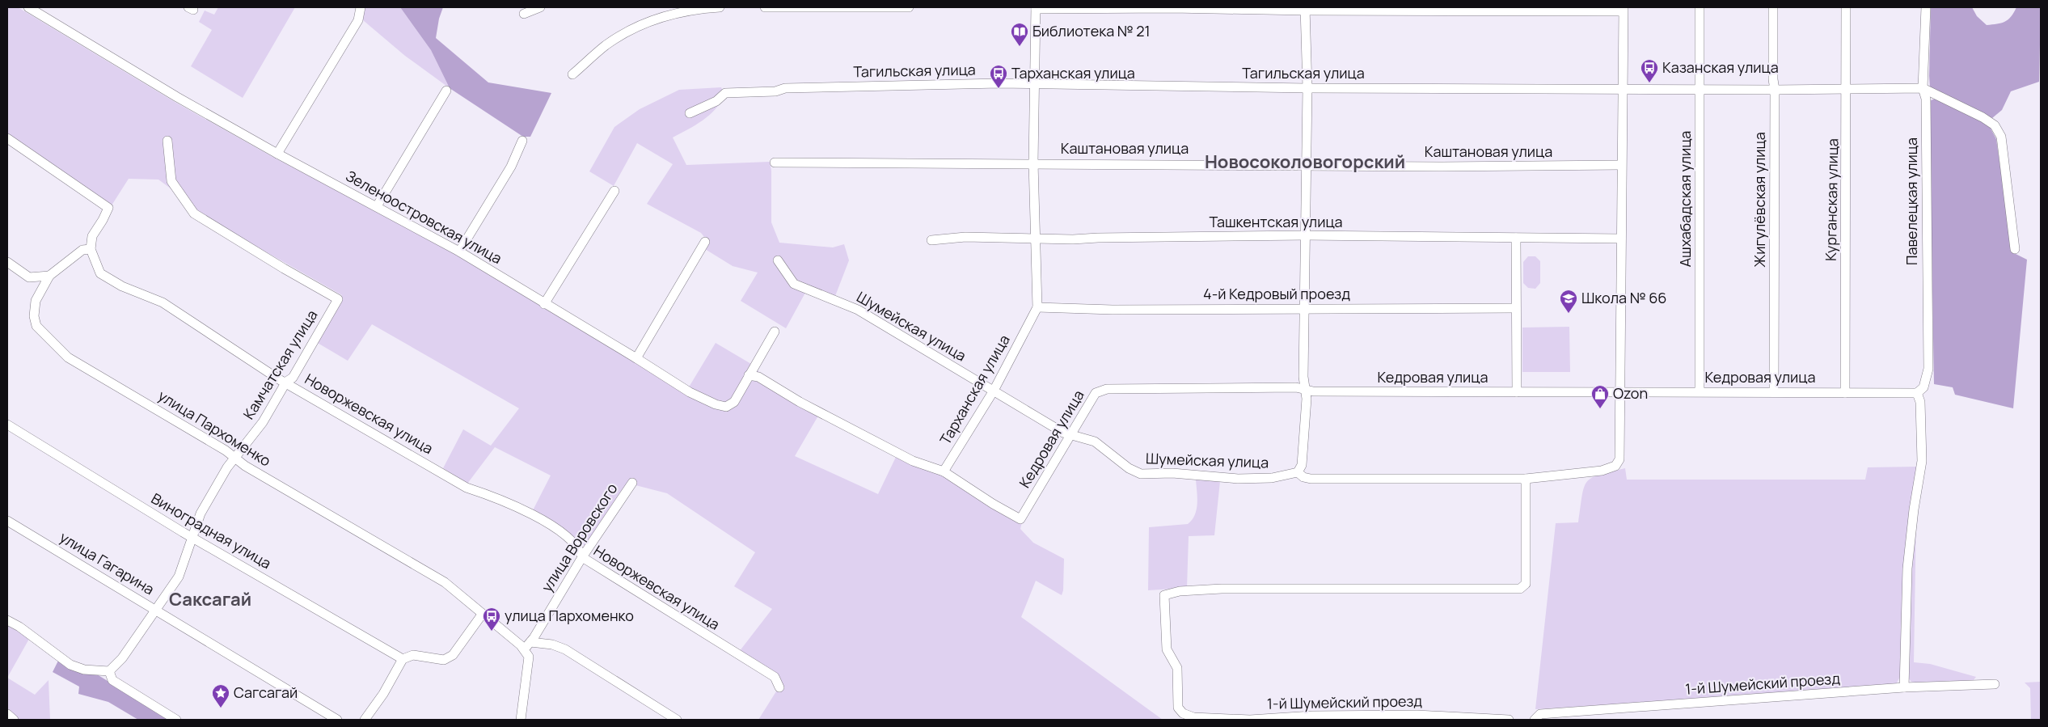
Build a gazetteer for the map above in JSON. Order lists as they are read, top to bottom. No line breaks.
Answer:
{"streets":{"street":["Тагильская улица","Каштановая улица","Ашхабадская улица","Жигулёвская улица","Курганская улица","Павелецкая улица","Зеленоостровская улица","Ташкентская улица","4-й Кедровый проезд","Шумейская улица","Камчатская улица","Кедровая улица","Тарханская улица","Новоржевская улица","улица Пархоменко","Виноградная улица","улица Воровского","улица Гагарина","1-й Шумейский проезд"]},"crossings":[["Тагильская улица","Ашхабадская улица"],["Тагильская улица","Жигулёвская улица"],["Тагильская улица","Курганская улица"],["Тагильская улица","Павелецкая улица"],["Тагильская улица","Тарханская улица"],["Каштановая улица","Тарханская улица"],["Ашхабадская улица","Кедровая улица"],["Жигулёвская улица","Кедровая улица"],["Курганская улица","Кедровая улица"],["Павелецкая улица","Кедровая улица"],["Ташкентская улица","Тарханская улица"],["4-й Кедровый проезд","Тарханская улица"],["Шумейская улица","Кедровая улица"],["Шумейская улица","Тарханская улица"],["Камчатская улица","Новоржевская улица"],["Камчатская улица","улица Пархоменко"],["Камчатская улица","Виноградная улица"],["Камчатская улица","улица Гагарина"],["Кедровая улица","Тарханская улица"],["Новоржевская улица","улица Воровского"],["улица Пархоменко","улица Воровского"]],"districts":["Новосоколовогорский","Саксагай"],"places":{"library":["Библиотека № 21"],"bus stop":["Казанская улица","Тарханская улица","улица Пархоменко"],"school or university":["Школа № 66"],"shop":["Ozon"],"place":["Сагсагай"]}}
